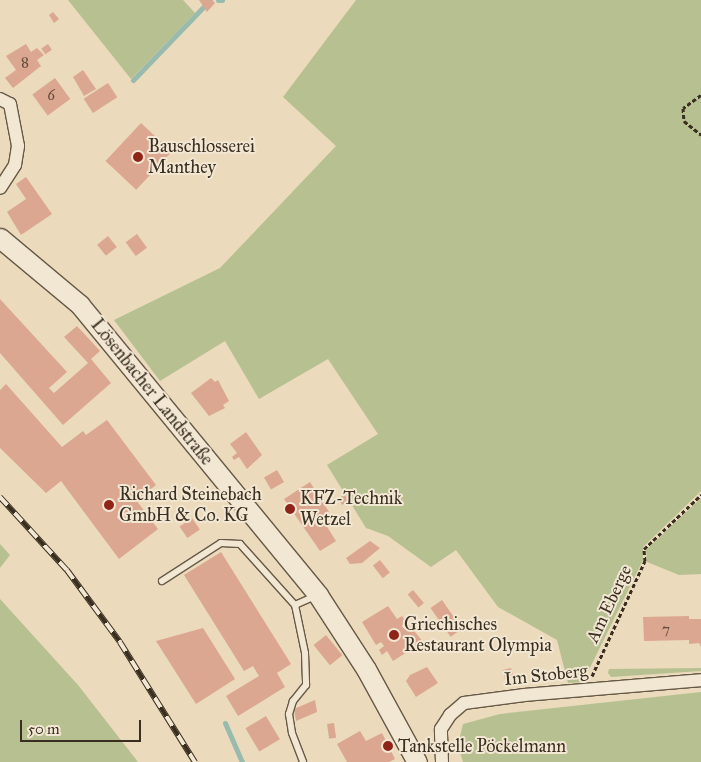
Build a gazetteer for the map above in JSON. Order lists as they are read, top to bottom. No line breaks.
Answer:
{"streets":{"main road":["Lösenbacher Landstraße"],"street":["Im Stoberg"],"path":["Am Eberge"]},"crossings":[["Am Eberge","Im Stoberg"]],"places":["Bauschlosserei Manthey","Richard Steinebach GmbH & Co. KG","KFZ-Technik Wetzel","Griechisches Restaurant Olympia","Tankstelle Pöckelmann"],"house_numbers":["8","6","7"],"scale_bar":"50 m"}
